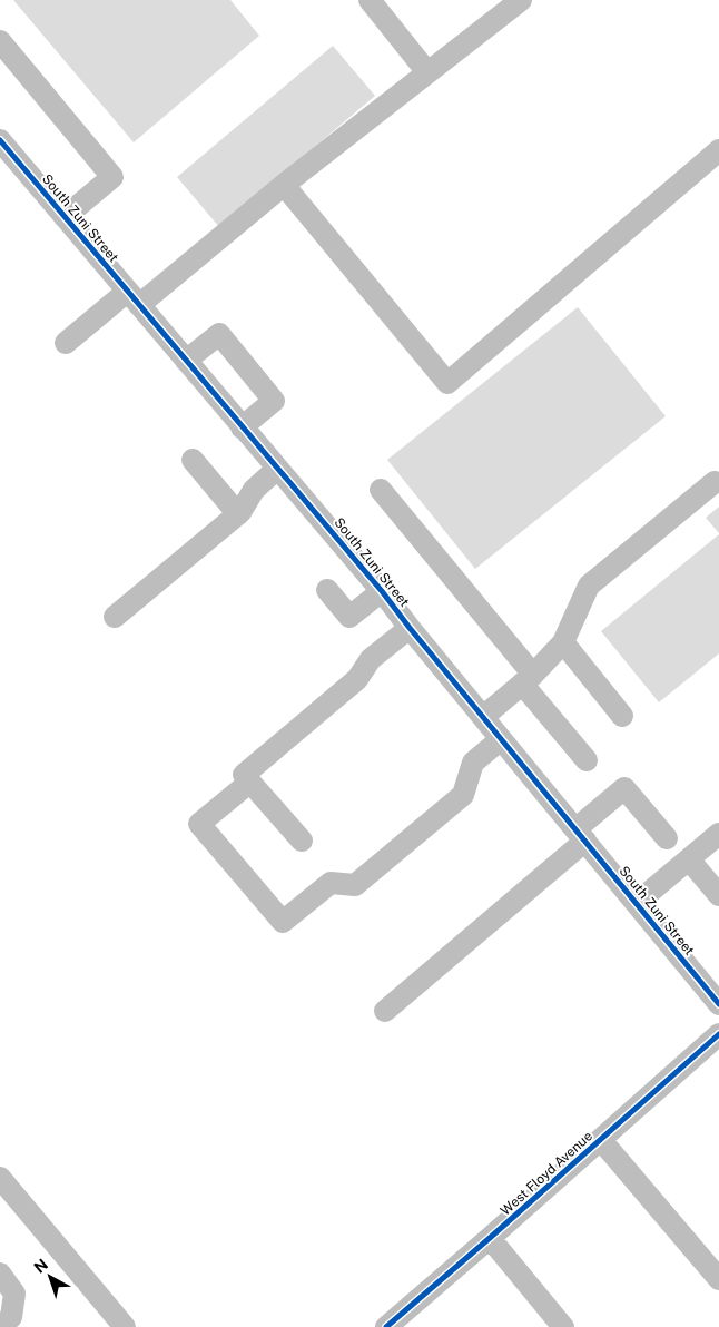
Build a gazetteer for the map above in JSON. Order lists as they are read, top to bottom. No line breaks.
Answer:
{"streets":{"street":["South Zuni Street","West Floyd Avenue"]},"north":"top left"}
